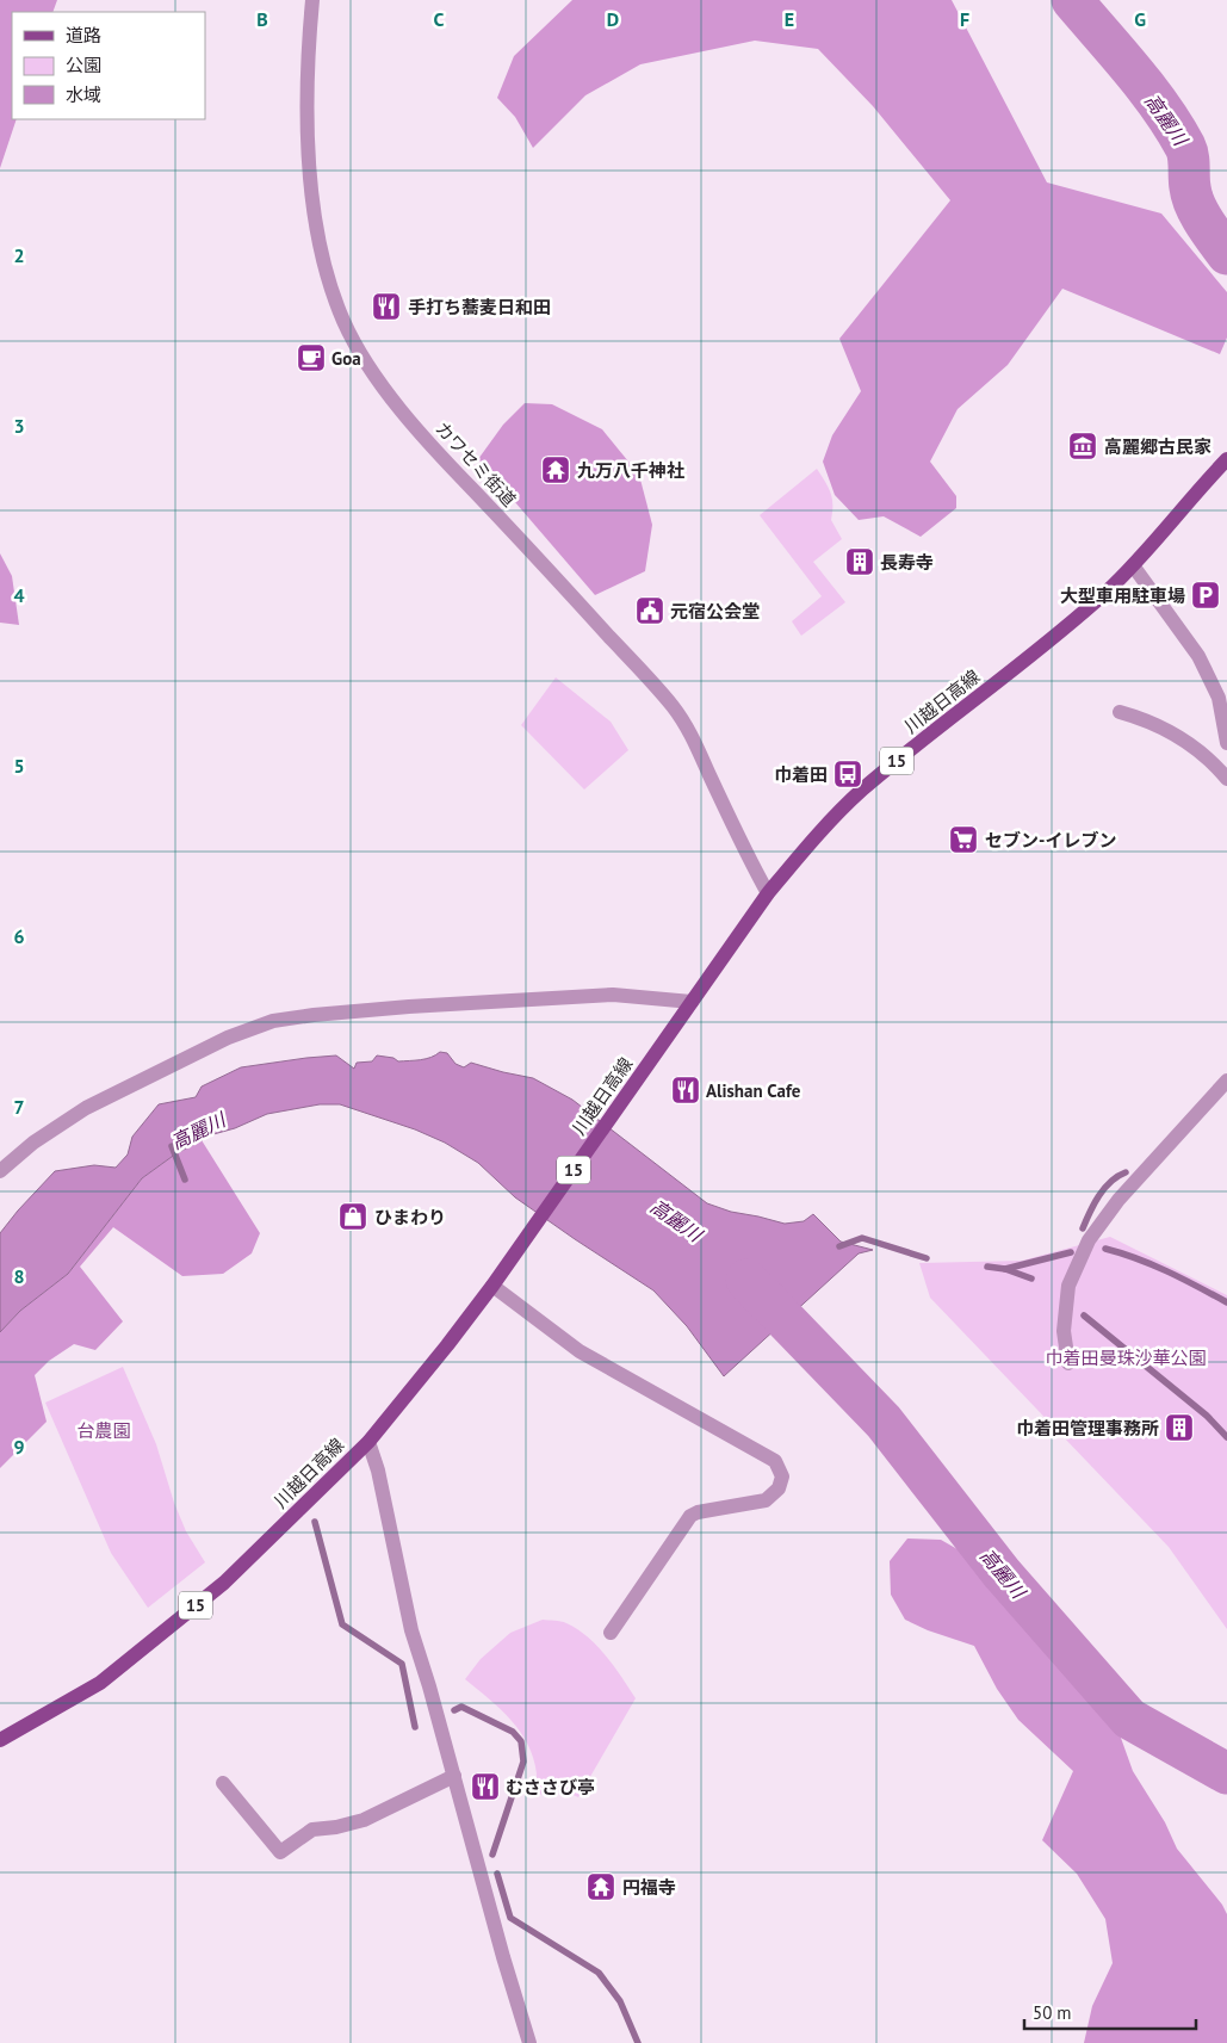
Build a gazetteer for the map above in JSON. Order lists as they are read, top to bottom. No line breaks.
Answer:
{"streets":{"main road":["川越日高線","15"],"street":["カワセミ街道"]},"crossings":[["カワセミ街道","川越日高線"]],"water":["高麗川"],"parks":["巾着田曼珠沙華公園","台農園"],"places":{"restaurant":["手打ち蕎麦日和田","Alishan Cafe","むささび亭"],"cafe":["Goa"],"museum":["高麗郷古民家"],"temple":["九万八千神社","円福寺"],"building":["長寿寺","巾着田管理事務所"],"parking":["大型車用駐車場"],"public building":["元宿公会堂"],"bus stop":["巾着田"],"supermarket":["セブン-イレブン"],"shop":["ひまわり"]},"legend":["道路","公園","水域"],"scale_bar":"50 m","grid":{"columns":["B","C","D","E","F","G"],"rows":["2","3","4","5","6","7","8","9"]}}
